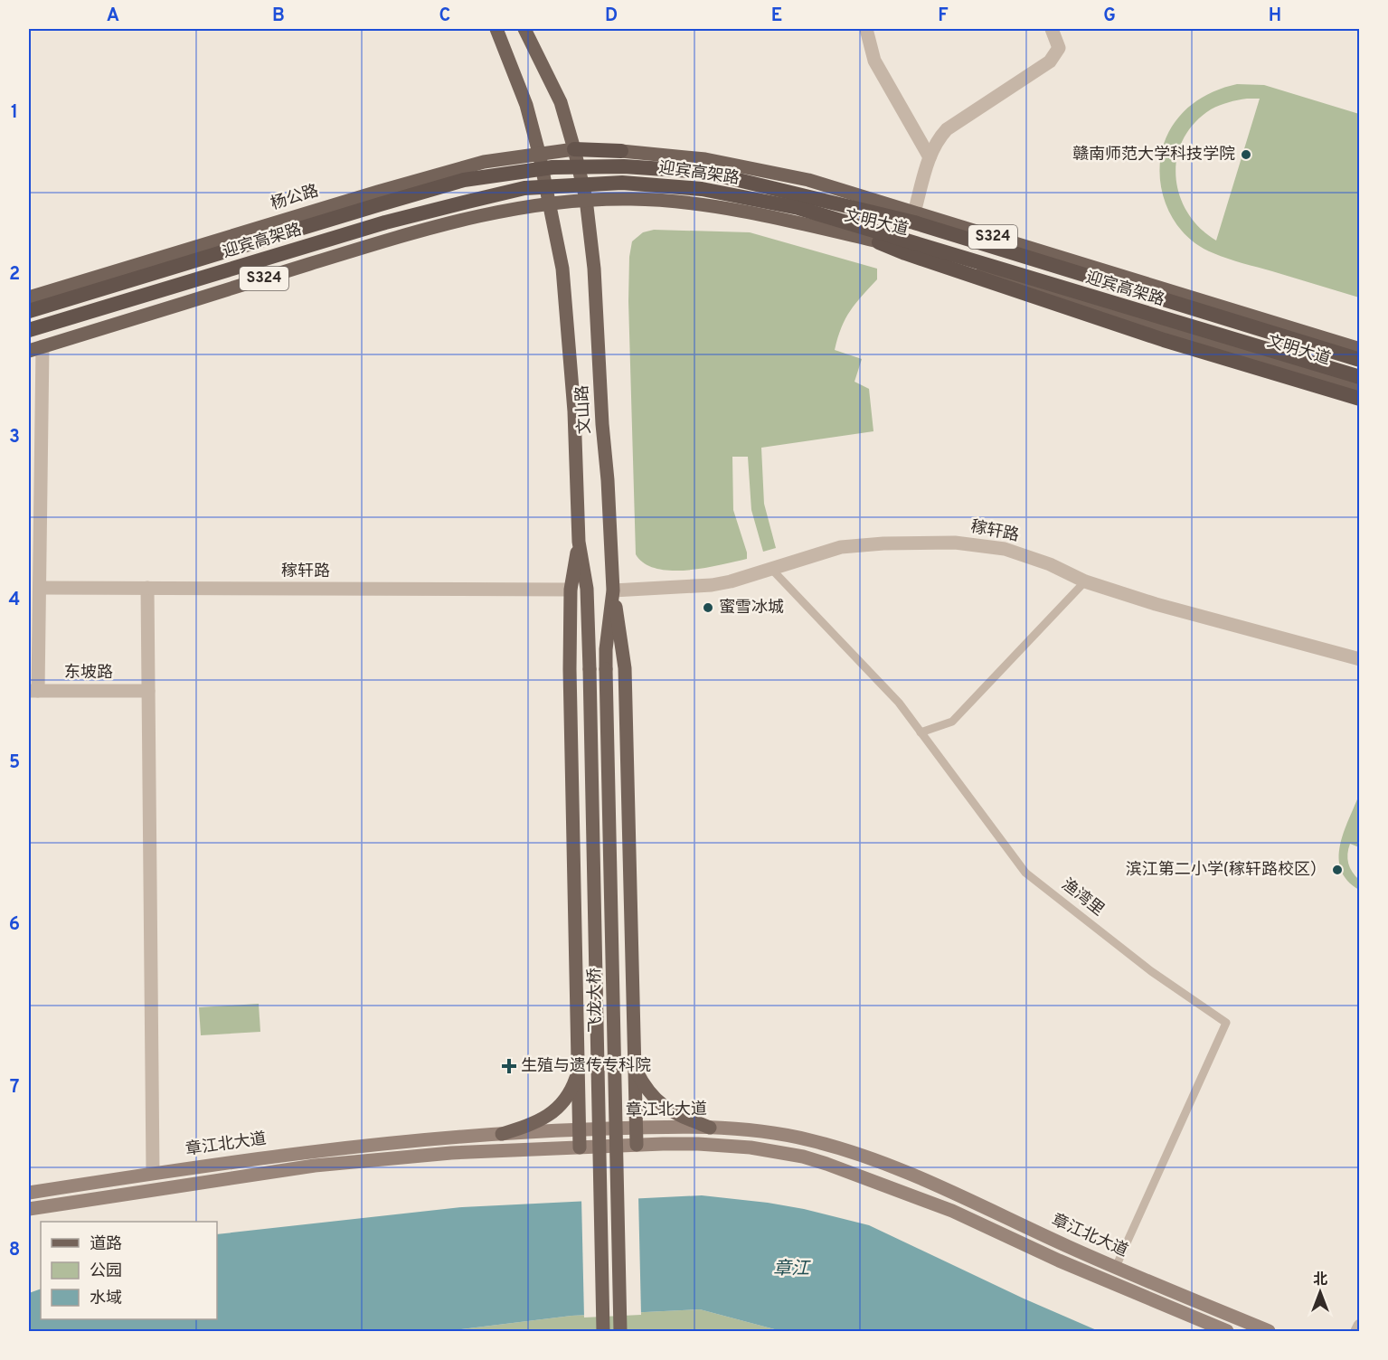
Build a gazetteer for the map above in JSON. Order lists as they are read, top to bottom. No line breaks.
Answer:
{"streets":{"highway":["迎宾高架路","文明大道","S324"],"main road":["杨公路","文山路","飞龙大桥","章江北大道"],"street":["稼轩路","东坡路"],"lane":["渔湾里"]},"crossings":[["迎宾高架路","杨公路"],["杨公路","文明大道"],["杨公路","文山路"],["文明大道","S324"],["文明大道","文山路"],["S324","文山路"],["文山路","稼轩路"],["文山路","飞龙大桥"],["稼轩路","渔湾里"],["渔湾里","章江北大道"]],"water":["章江"],"places":{"other":["赣南师范大学科技学院","蜜雪冰城","滨江第二小学(稼轩路校区）"],"health":["生殖与遗传专科院"]},"legend":["道路","公园","水域"],"north":"top","grid":{"columns":["A","B","C","D","E","F","G","H"],"rows":["1","2","3","4","5","6","7","8"]}}
